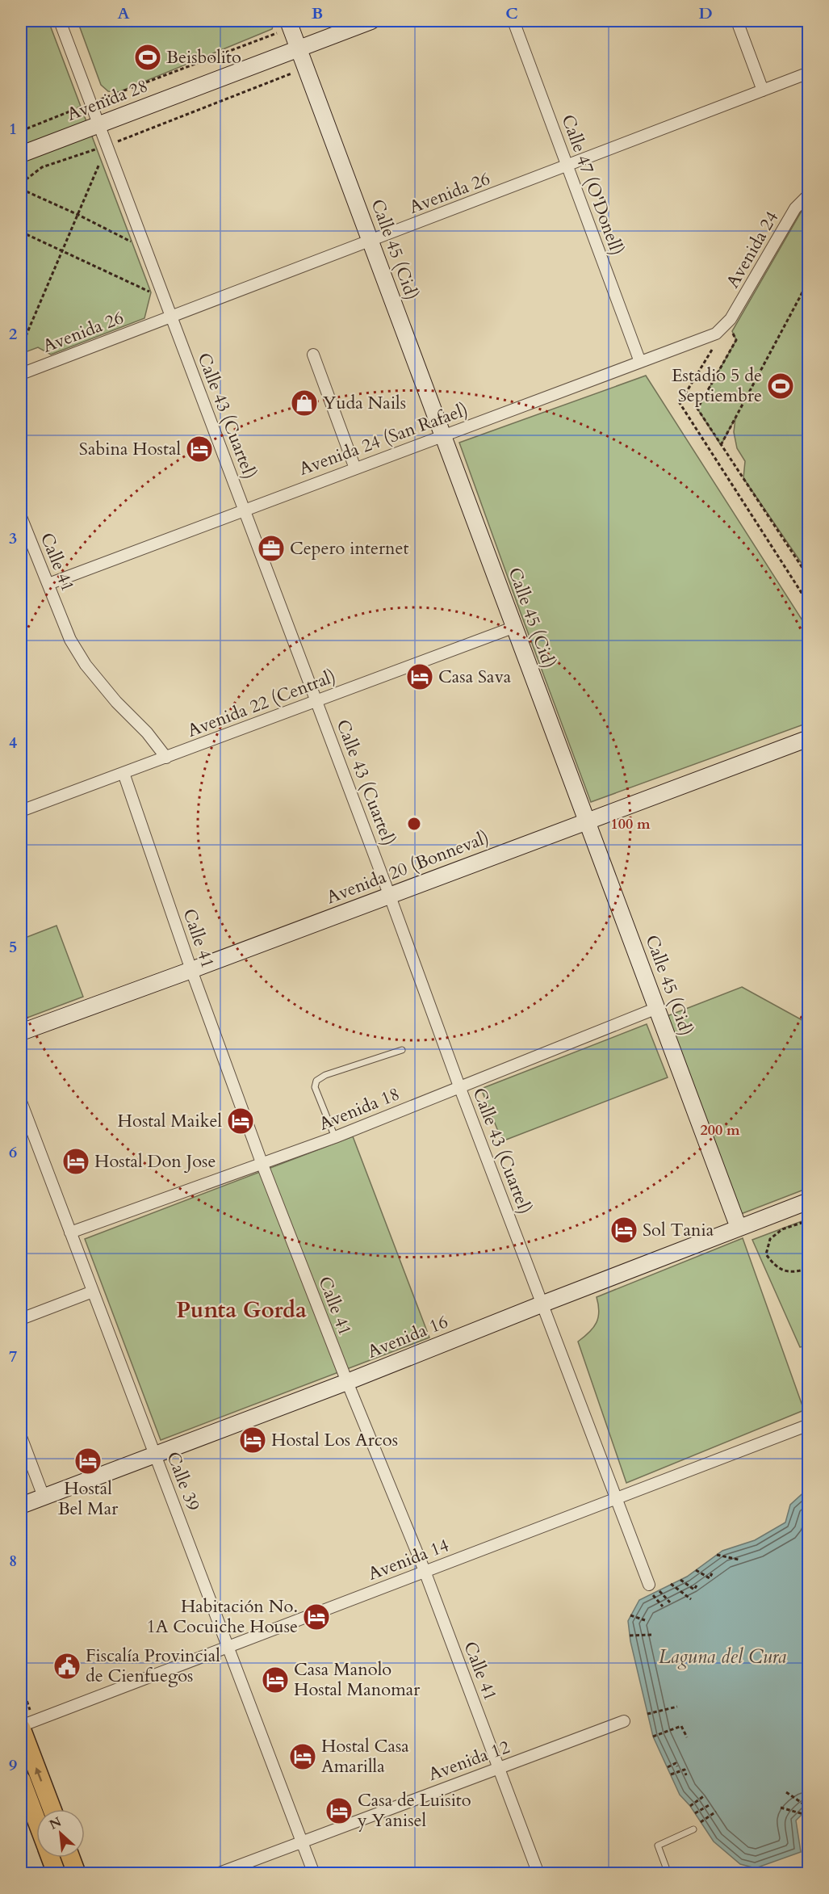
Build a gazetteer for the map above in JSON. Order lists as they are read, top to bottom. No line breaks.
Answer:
{"streets":{"street":["Avenida 28","Calle 47 (O'Donell)","Avenida 26","Calle 45 (Cid)","Avenida 24","Calle 43 (Cuartel)","Avenida 24 (San Rafael)","Calle 41","Avenida 22 (Central)","Avenida 20 (Bonneval)","Avenida 18","Avenida 16","Calle 39","Avenida 14","Avenida 12"]},"crossings":[["Avenida 28","Calle 45 (Cid)"],["Avenida 28","Calle 43 (Cuartel)"],["Calle 47 (O'Donell)","Avenida 26"],["Calle 47 (O'Donell)","Avenida 24 (San Rafael)"],["Avenida 26","Calle 45 (Cid)"],["Avenida 26","Calle 43 (Cuartel)"],["Calle 45 (Cid)","Avenida 24 (San Rafael)"],["Calle 45 (Cid)","Avenida 22 (Central)"],["Calle 45 (Cid)","Avenida 20 (Bonneval)"],["Calle 45 (Cid)","Avenida 18"],["Calle 45 (Cid)","Avenida 16"],["Avenida 24","Avenida 24 (San Rafael)"],["Calle 43 (Cuartel)","Avenida 24 (San Rafael)"],["Calle 43 (Cuartel)","Avenida 22 (Central)"],["Calle 43 (Cuartel)","Avenida 20 (Bonneval)"],["Calle 43 (Cuartel)","Avenida 18"],["Calle 43 (Cuartel)","Avenida 16"],["Calle 43 (Cuartel)","Avenida 14"],["Avenida 24 (San Rafael)","Calle 41"],["Calle 41","Avenida 22 (Central)"],["Calle 41","Avenida 20 (Bonneval)"],["Calle 41","Avenida 18"],["Calle 41","Avenida 16"],["Calle 41","Avenida 14"],["Calle 41","Avenida 12"],["Avenida 18","Calle 39"],["Avenida 16","Calle 39"],["Calle 39","Avenida 14"],["Calle 39","Avenida 12"]],"districts":["Punta Gorda"],"water":["Laguna del Cura"],"places":{"sports":["Beisbolito","Estadio 5 de Septiembre"],"shop":["Yuda Nails"],"hotel":["Sabina Hostal","Casa Sava","Hostal Maikel","Hostal Don Jose","Sol Tania","Hostal Los Arcos","Hostal Bel Mar","Habitación No. 1A Cocuiche House","Casa Manolo Hostal Manomar","Hostal Casa Amarilla","Casa de Luisito y Yanisel"],"office":["Cepero internet"],"public building":["Fiscalía Provincial de Cienfuegos"]},"north":"top left","grid":{"columns":["A","B","C","D"],"rows":["1","2","3","4","5","6","7","8","9"]},"rings":["100 m","200 m"]}
